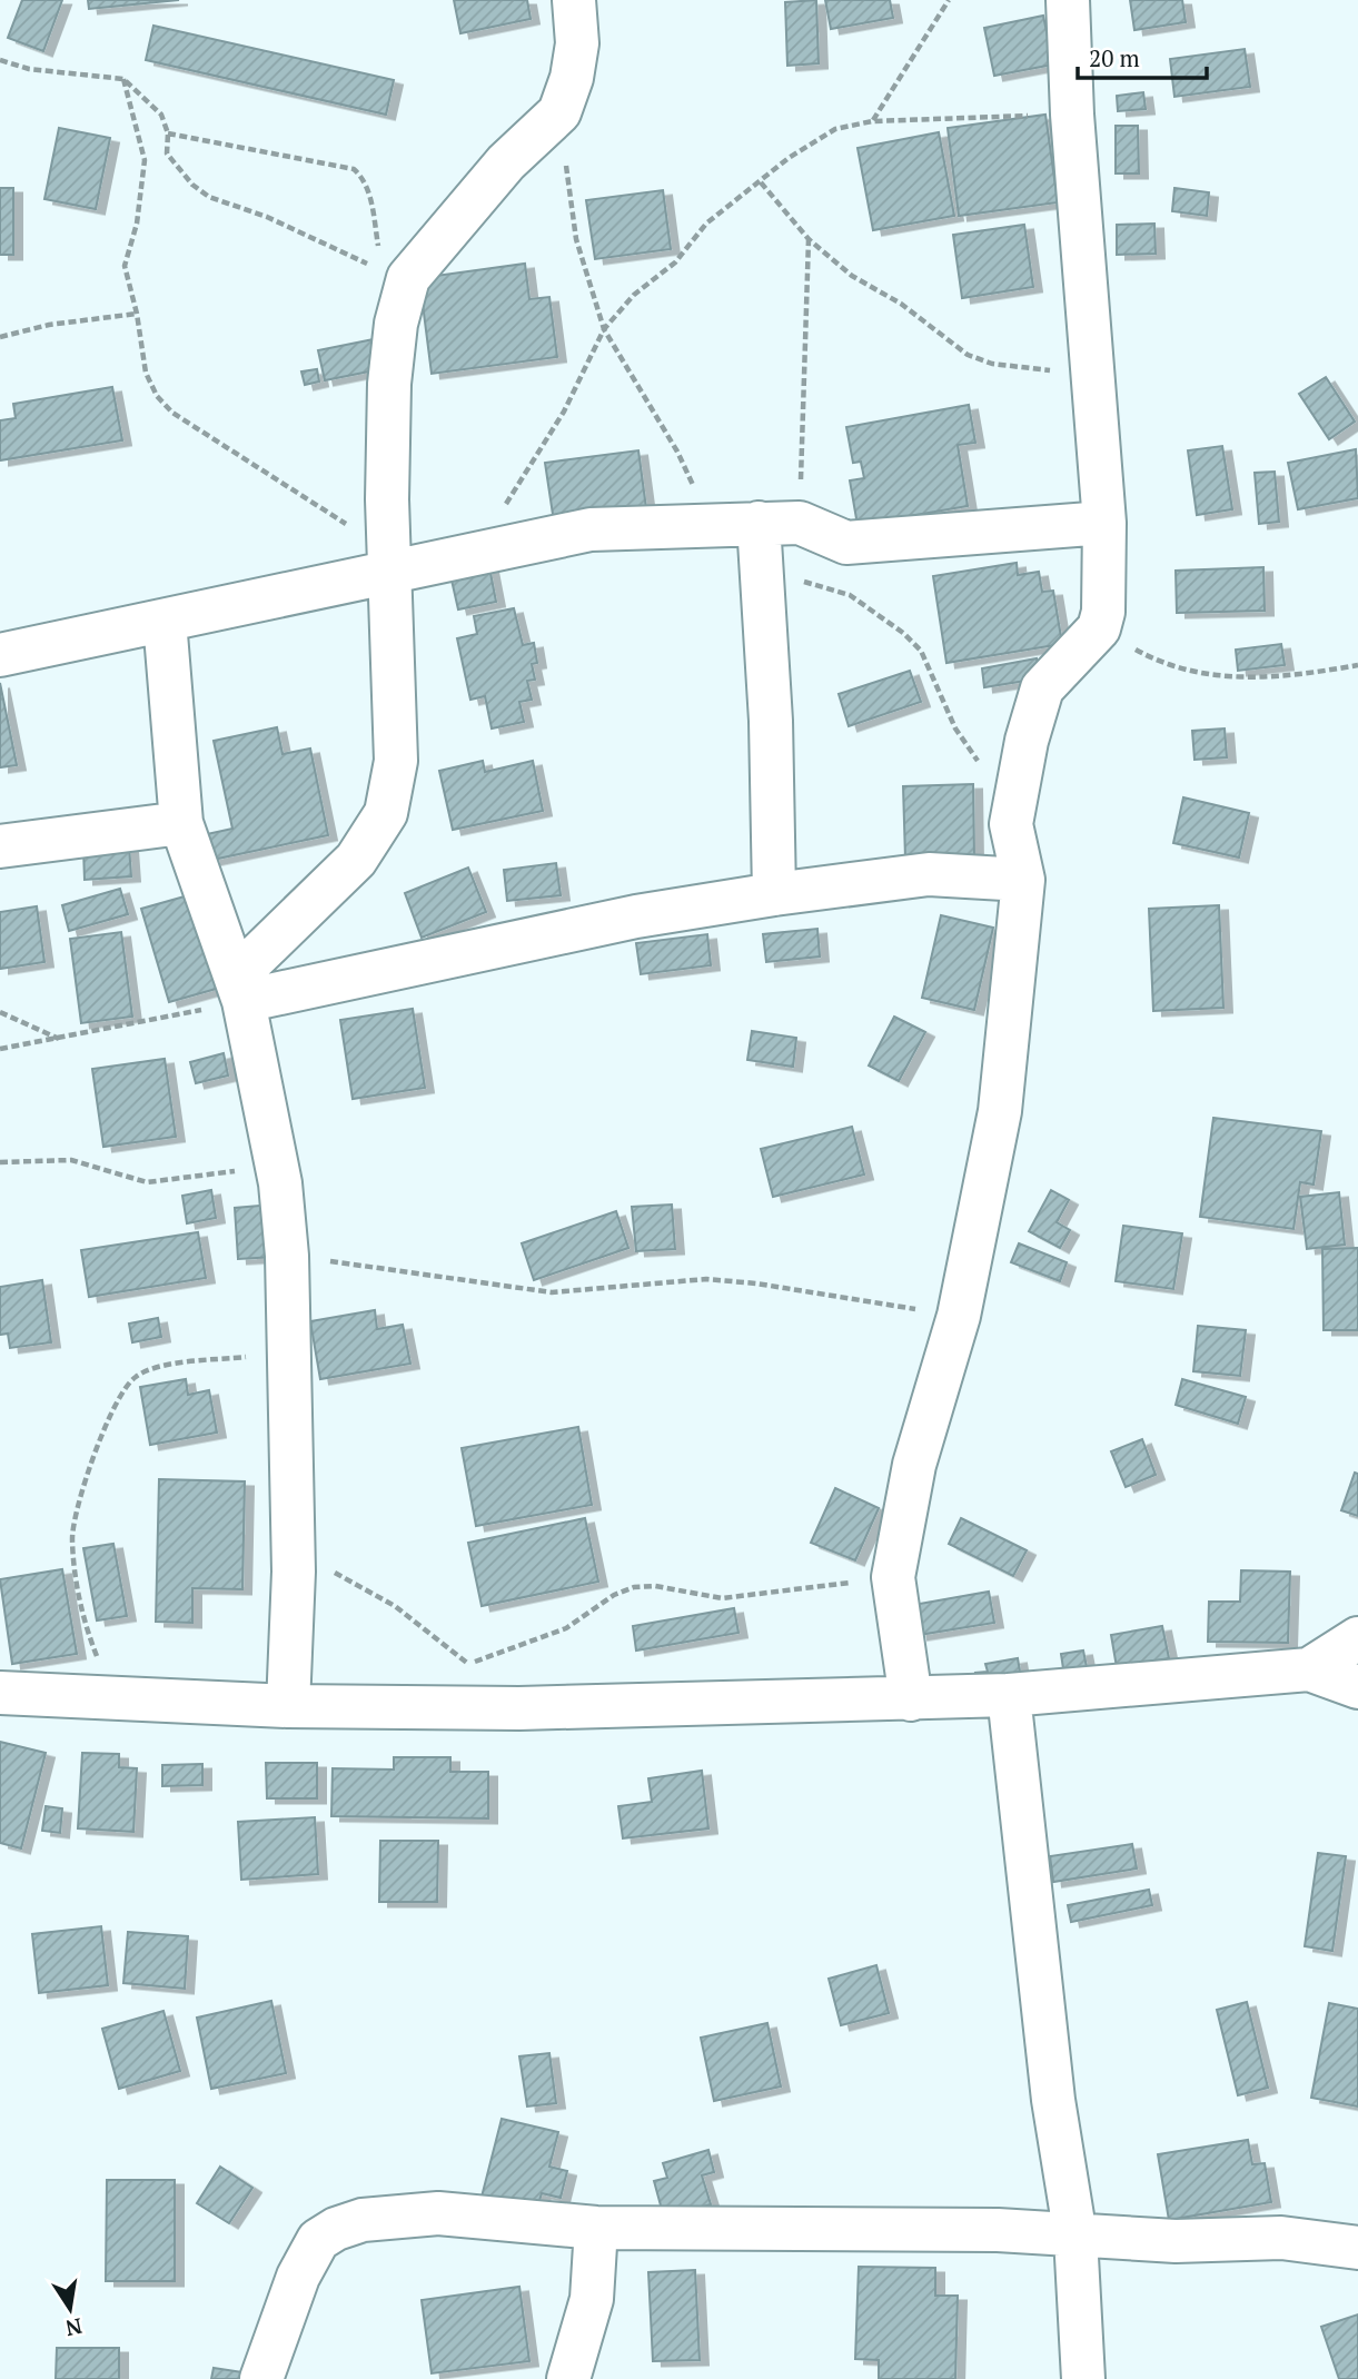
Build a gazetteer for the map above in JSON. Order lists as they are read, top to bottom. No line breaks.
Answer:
{"scale_bar":"20 m","north":"bottom"}
